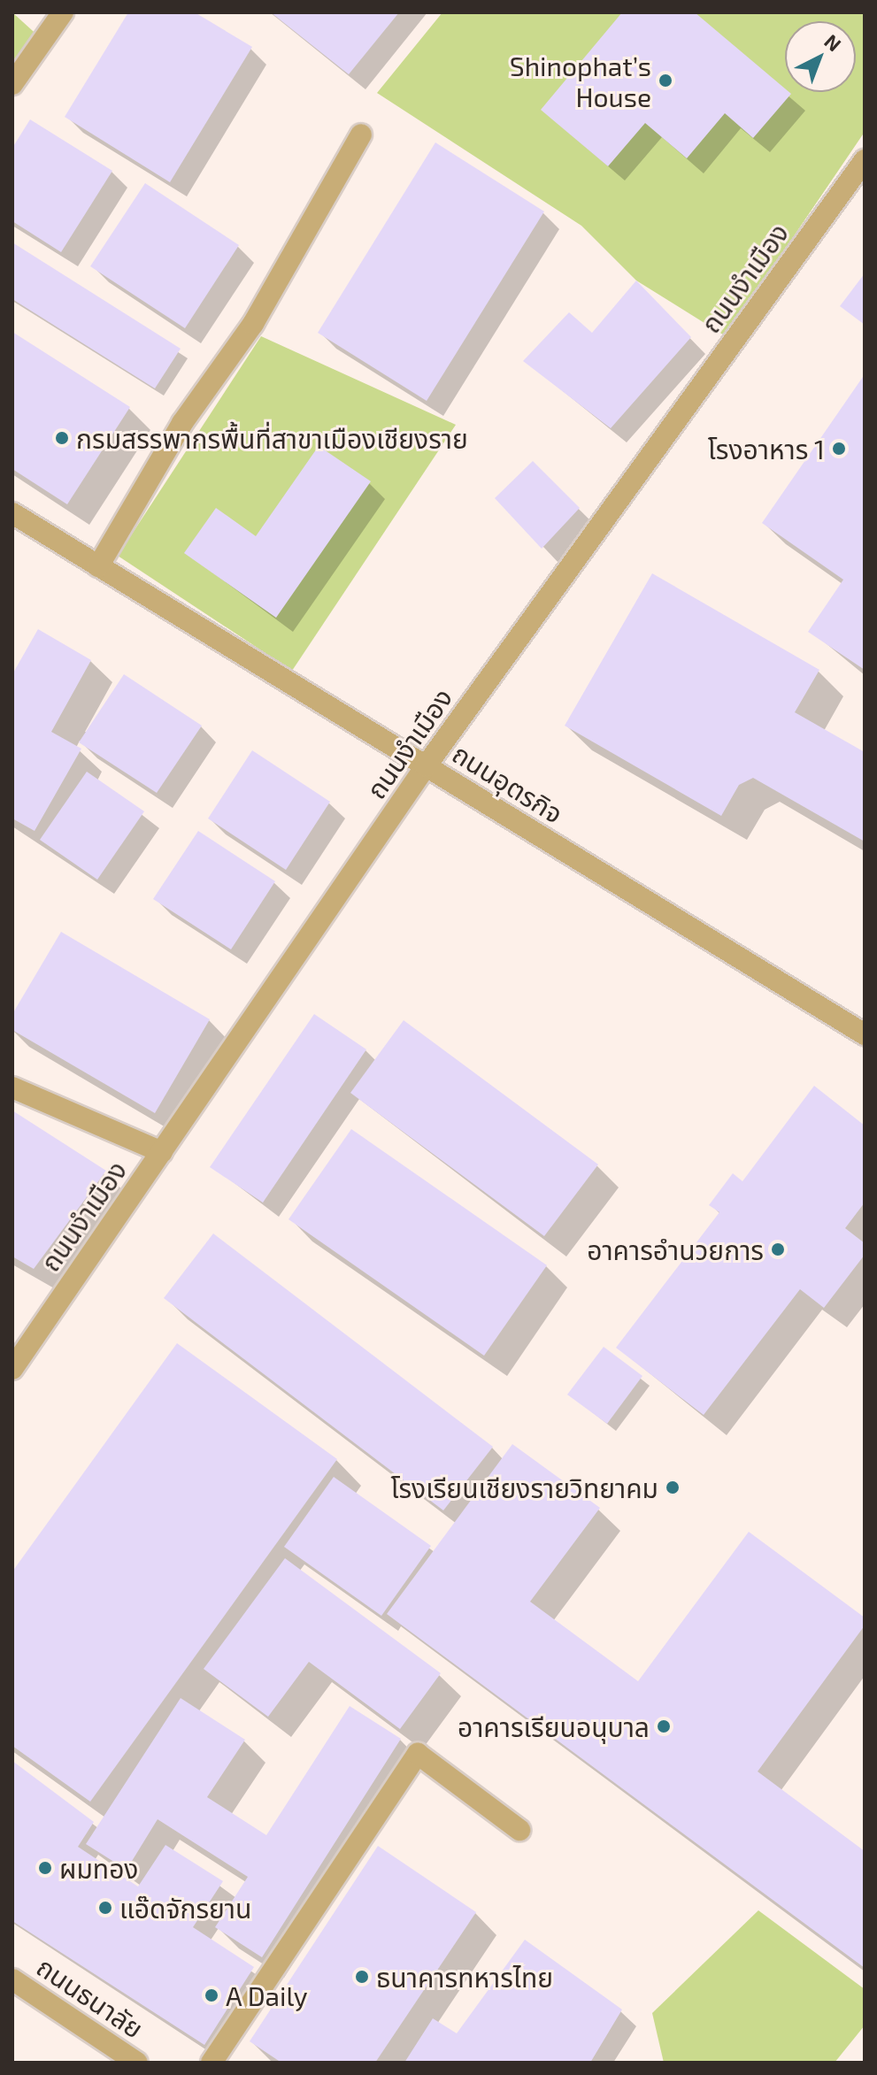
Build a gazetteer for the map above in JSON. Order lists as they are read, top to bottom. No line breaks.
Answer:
{"streets":{"street":["ถนนงำเมือง","ถนนอุตรกิจ","ถนนธนาลัย"]},"crossings":[["ถนนงำเมือง","ถนนอุตรกิจ"]],"places":["Shinophat’s House","กรมสรรพากรพื้นที่สาขาเมืองเชียงราย","โรงอาหาร 1","อาคารอำนวยการ","โรงเรียนเชียงรายวิทยาคม","อาคารเรียนอนุบาล","ผมทอง","แอ๊ดจักรยาน","ธนาคารทหารไทย","A Daily"],"north":"top right"}
